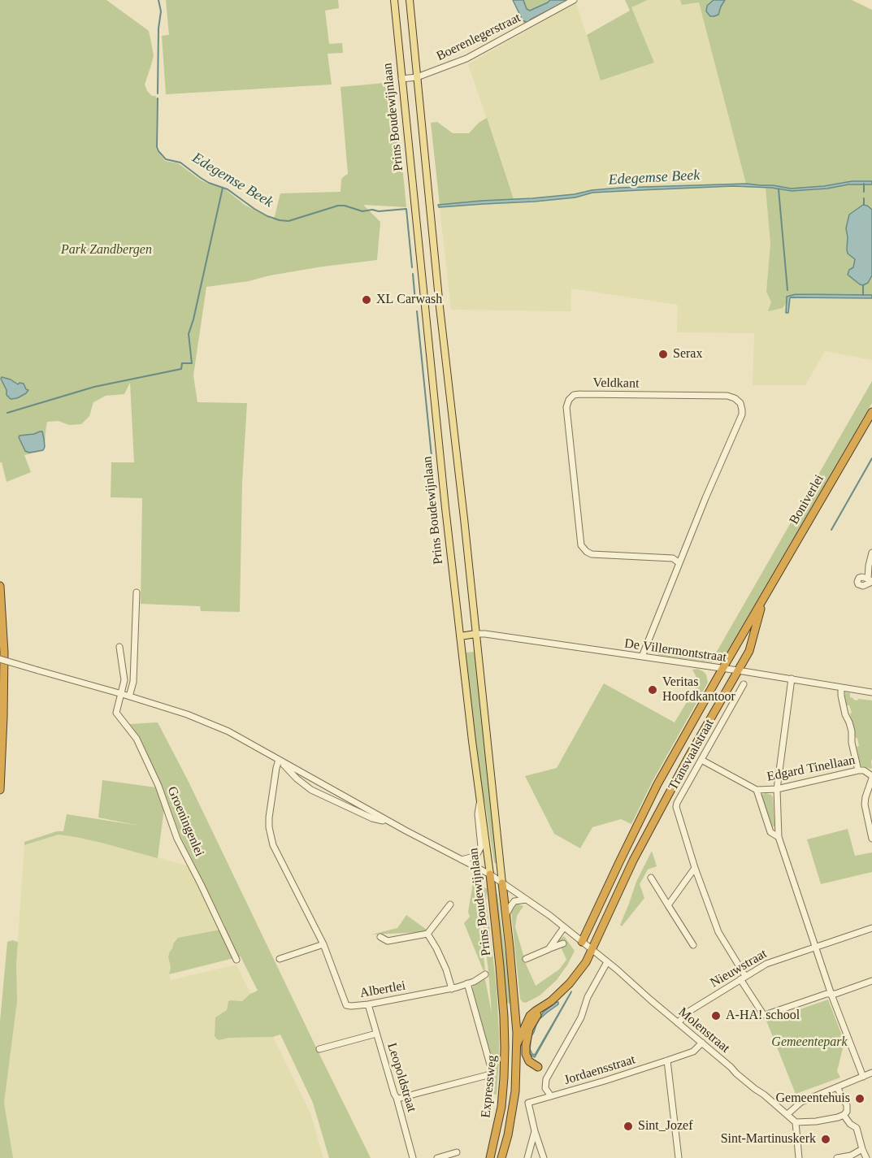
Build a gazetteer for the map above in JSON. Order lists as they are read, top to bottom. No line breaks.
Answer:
{"streets":{"highway":["Prins Boudewijnlaan","Boniverlei","Expressweg"],"street":["Boerenlegerstraat","Veldkant","De Villermontstraat","Transvaalstraat","Edgard Tinellaan","Groeningenlei","Nieuwstraat","Albertlei","Molenstraat","Jordaensstraat","Leopoldstraat"]},"crossings":[["Boerenlegerstraat","Prins Boudewijnlaan"],["Prins Boudewijnlaan","De Villermontstraat"],["Prins Boudewijnlaan","Expressweg"],["Veldkant","De Villermontstraat"],["Boniverlei","De Villermontstraat"],["Boniverlei","Molenstraat"],["Transvaalstraat","Edgard Tinellaan"],["Transvaalstraat","Nieuwstraat"],["Nieuwstraat","Molenstraat"],["Albertlei","Leopoldstraat"],["Molenstraat","Jordaensstraat"]],"water":["Edegemse Beek"],"parks":["Park Zandbergen","Gemeentepark"],"places":["XL Carwash","Serax","Veritas Hoofdkantoor","A-HA! school","Gemeentehuis","Sint_Jozef","Sint-Martinuskerk"]}
